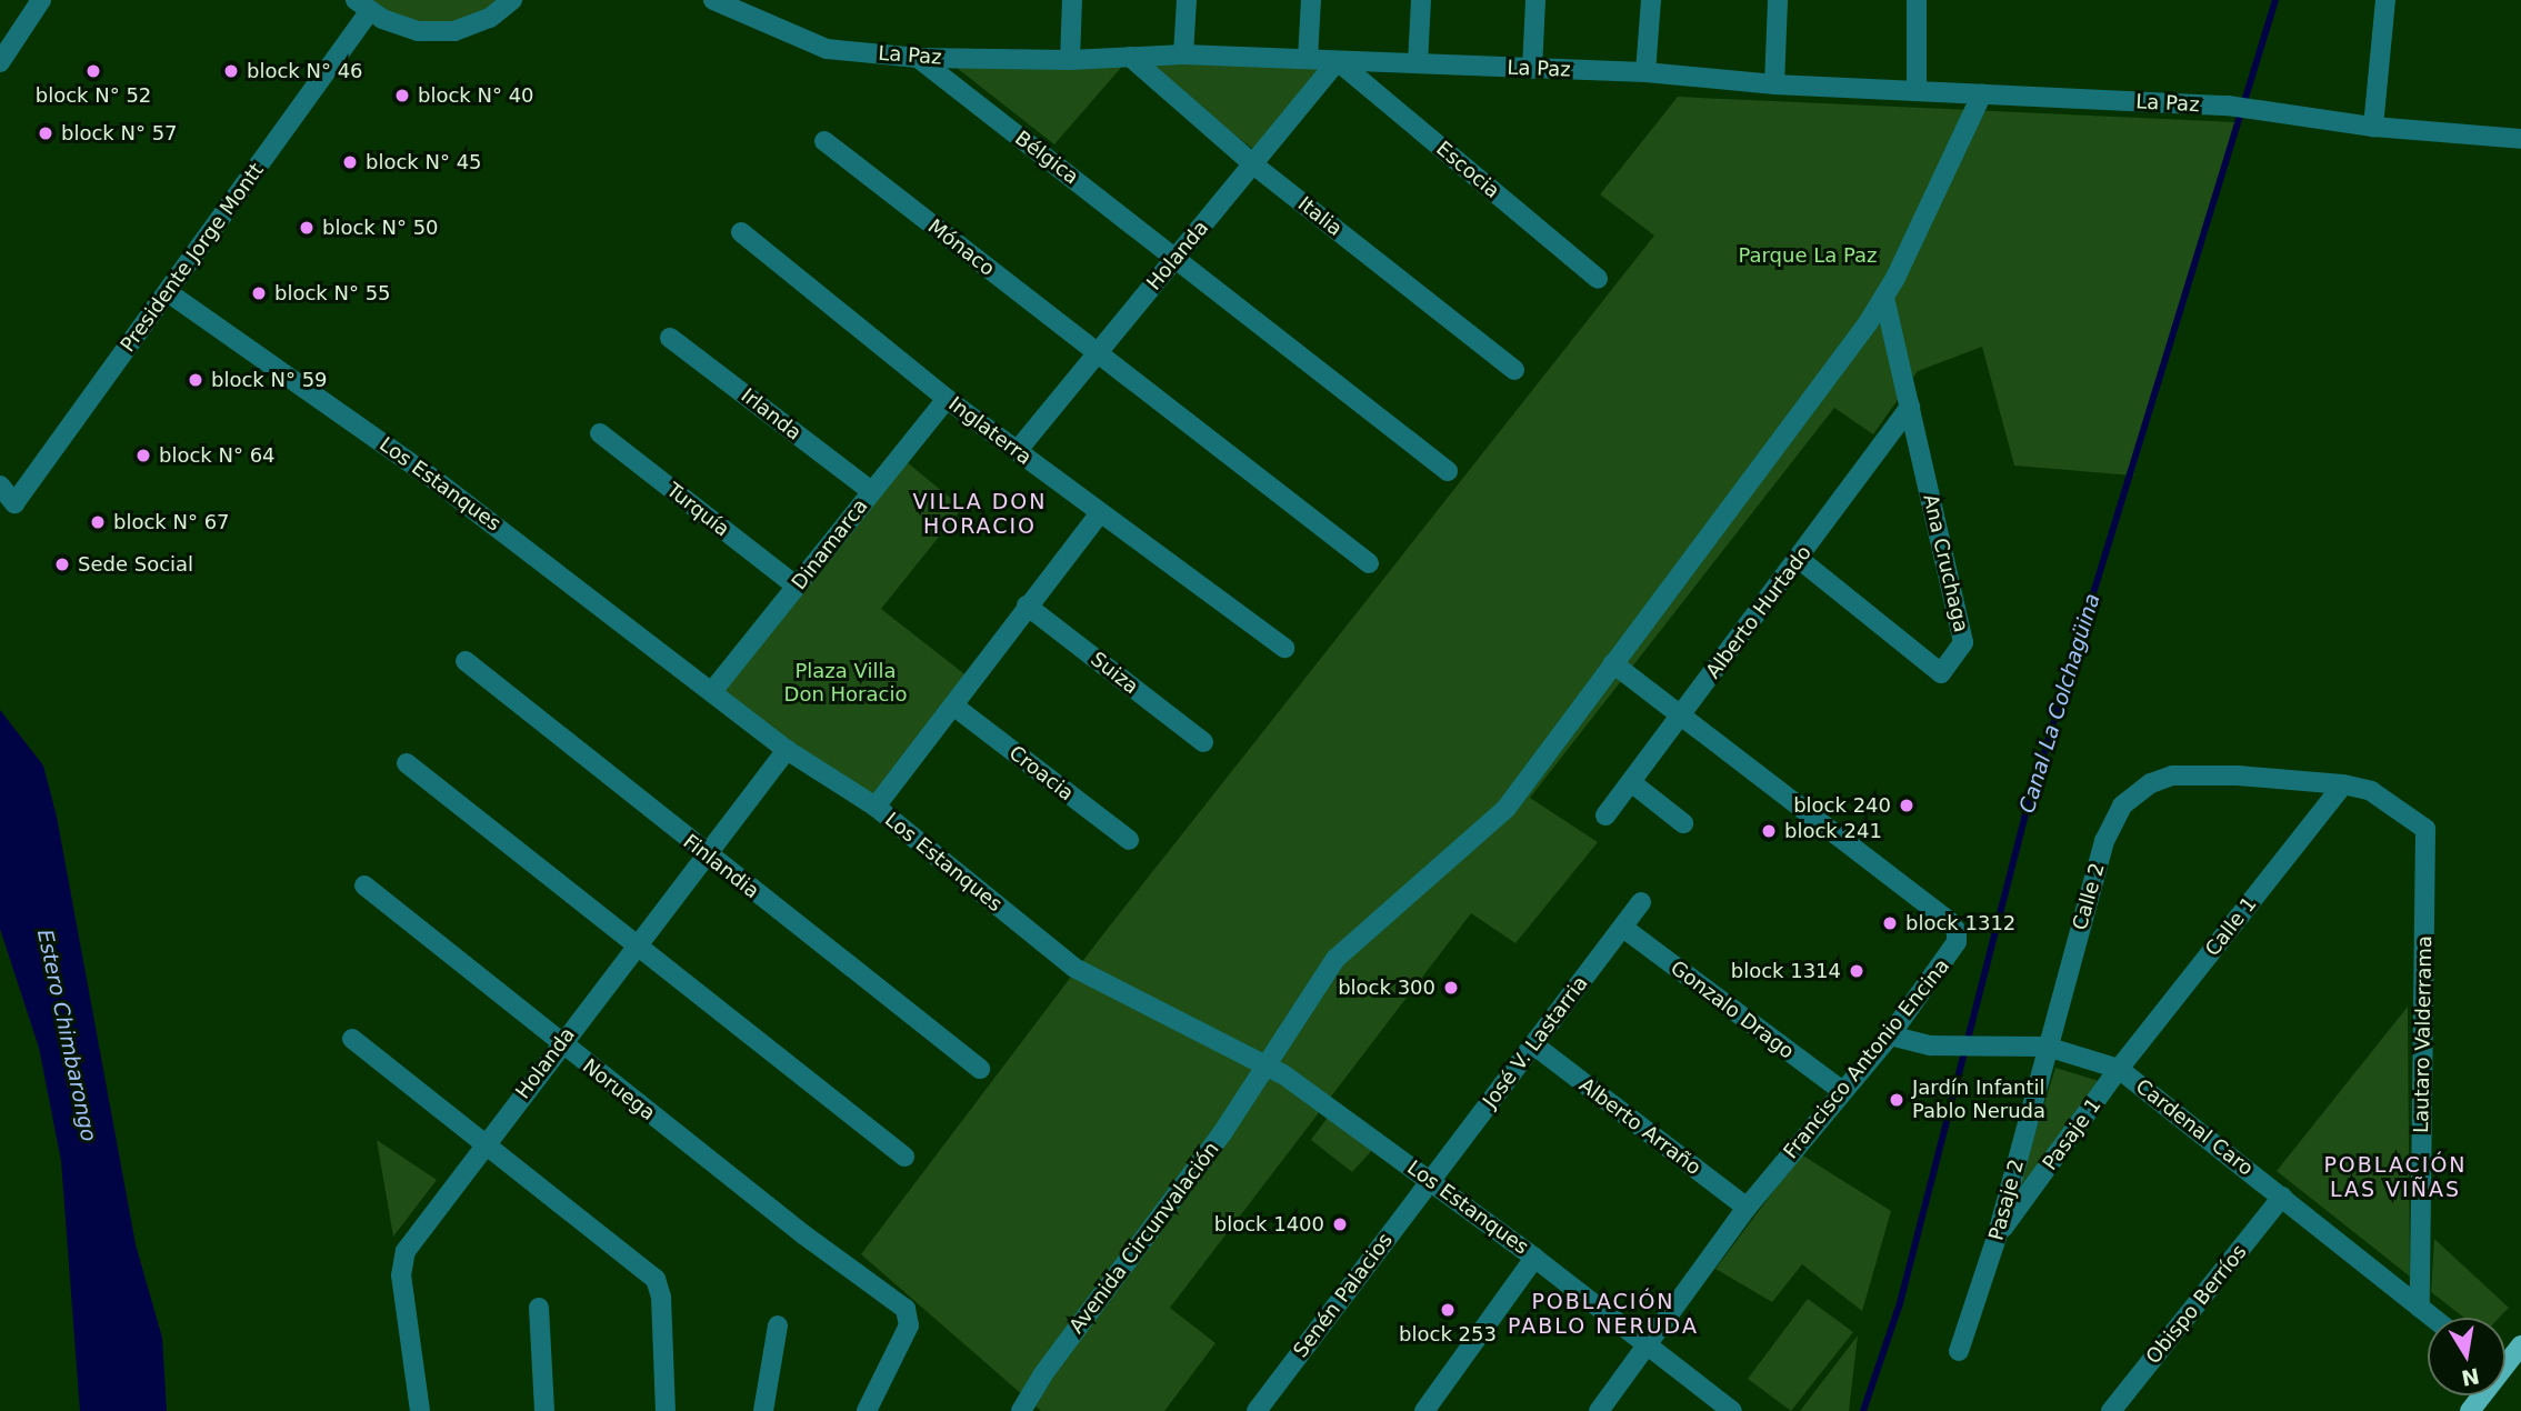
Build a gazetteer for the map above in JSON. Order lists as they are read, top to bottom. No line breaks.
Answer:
{"streets":{"street":["La Paz","Bélgica","Escocia","Italia","Mónaco","Holanda","Presidente Jorge Montt","Irlanda","Inglaterra","Los Estanques","Turquía","Dinamarca","Ana Cruchaga","Alberto Hurtado","Suiza","Croacia","Finlandia","Calle 2","Calle 1","Gonzalo Drago","Lautaro Valderrama","José V. Lastarria","Francisco Antonio Encina","Noruega","Alberto Arraño","Cardenal Caro","Pasaje 1","Pasaje 2","Avenida Circunvalación","Senén Palacios","Obispo Berríos"]},"crossings":[["La Paz","Bélgica"],["La Paz","Escocia"],["La Paz","Italia"],["La Paz","Holanda"],["La Paz","Avenida Circunvalación"],["Bélgica","Holanda"],["Escocia","Holanda"],["Italia","Holanda"],["Mónaco","Holanda"],["Holanda","Inglaterra"],["Holanda","Los Estanques"],["Holanda","Finlandia"],["Holanda","Noruega"],["Presidente Jorge Montt","Los Estanques"],["Irlanda","Dinamarca"],["Inglaterra","Dinamarca"],["Los Estanques","Dinamarca"],["Los Estanques","José V. Lastarria"],["Los Estanques","Francisco Antonio Encina"],["Los Estanques","Avenida Circunvalación"],["Los Estanques","Senén Palacios"],["Turquía","Dinamarca"],["Ana Cruchaga","Alberto Hurtado"],["Alberto Hurtado","Francisco Antonio Encina"],["Calle 2","Calle 1"],["Calle 2","Lautaro Valderrama"],["Calle 2","Cardenal Caro"],["Calle 2","Pasaje 2"],["Calle 1","Lautaro Valderrama"],["Calle 1","Cardenal Caro"],["Calle 1","Pasaje 1"],["Gonzalo Drago","José V. Lastarria"],["Gonzalo Drago","Francisco Antonio Encina"],["Lautaro Valderrama","Cardenal Caro"],["José V. Lastarria","Alberto Arraño"],["José V. Lastarria","Senén Palacios"],["Francisco Antonio Encina","Alberto Arraño"],["Francisco Antonio Encina","Cardenal Caro"],["Francisco Antonio Encina","Avenida Circunvalación"],["Cardenal Caro","Pasaje 1"],["Cardenal Caro","Pasaje 2"],["Cardenal Caro","Obispo Berríos"],["Pasaje 1","Pasaje 2"]],"districts":["VILLA DON HORACIO","POBLACIÓN LAS VIÑAS","POBLACIÓN PABLO NERUDA"],"water":["Canal La Colchagüina","Estero Chimbarongo"],"parks":["Parque La Paz","Plaza Villa Don Horacio"],"places":["block N° 52","block N° 46","block N° 40","block N° 57","block N° 45","block N° 50","block N° 55","block N° 59","block N° 64","block N° 67","Sede Social","block 240","block 241","block 1312","block 1314","block 300","Jardín Infantil Pablo Neruda","block 1400","block 253"],"north":"bottom"}
